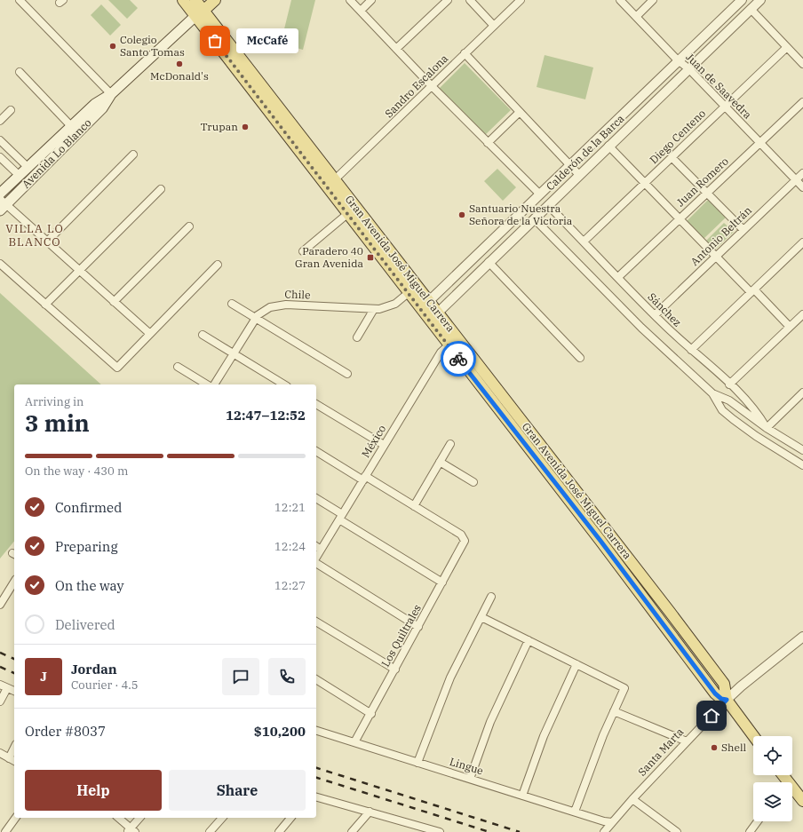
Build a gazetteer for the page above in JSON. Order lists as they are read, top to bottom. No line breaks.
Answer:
{"streets":{"main road":["Avenida Lo Blanco","Gran Avenida José Miguel Carrera"],"street":["Sandro Escalona","Juan de Saavedra","Diego Centeno","Calderón de la Barca","Juan Romero","Antonio Beltrán","Chile","Sánchez","México","Los Quiltrales","Santa Marta","Lingue"]},"crossings":[["Sandro Escalona","Gran Avenida José Miguel Carrera"],["Juan de Saavedra","Diego Centeno"],["Juan de Saavedra","Calderón de la Barca"],["Juan de Saavedra","Juan Romero"],["Juan de Saavedra","Antonio Beltrán"],["Diego Centeno","Sánchez"],["Calderón de la Barca","Gran Avenida José Miguel Carrera"],["Calderón de la Barca","Sánchez"],["Avenida Lo Blanco","Gran Avenida José Miguel Carrera"],["Juan Romero","Sánchez"],["Antonio Beltrán","Sánchez"],["Gran Avenida José Miguel Carrera","Chile"],["Gran Avenida José Miguel Carrera","México"],["Gran Avenida José Miguel Carrera","Santa Marta"],["Los Quiltrales","Lingue"],["Santa Marta","Lingue"]],"districts":["VILLA LO BLANCO"],"places":{"other":["McCafé","Colegio Santo Tomas","McDonald's","Trupan","Santuario Nuestra Señora de la Victoria","Shell"],"transit":["Paradero 40 Gran Avenida"]},"page":{"bubble":"McCafé","heading":["3 min","Arriving in","12:47–12:52"],"panel":["Jordan","Courier · 4.5","Order #8037","$10,200"],"bar":"On the way · 430 m","list":[["Confirmed","12:21"],["Preparing","12:24"],["On the way","12:27"],"Delivered"],"round":"J","buttons":["Help","Share"]}}
